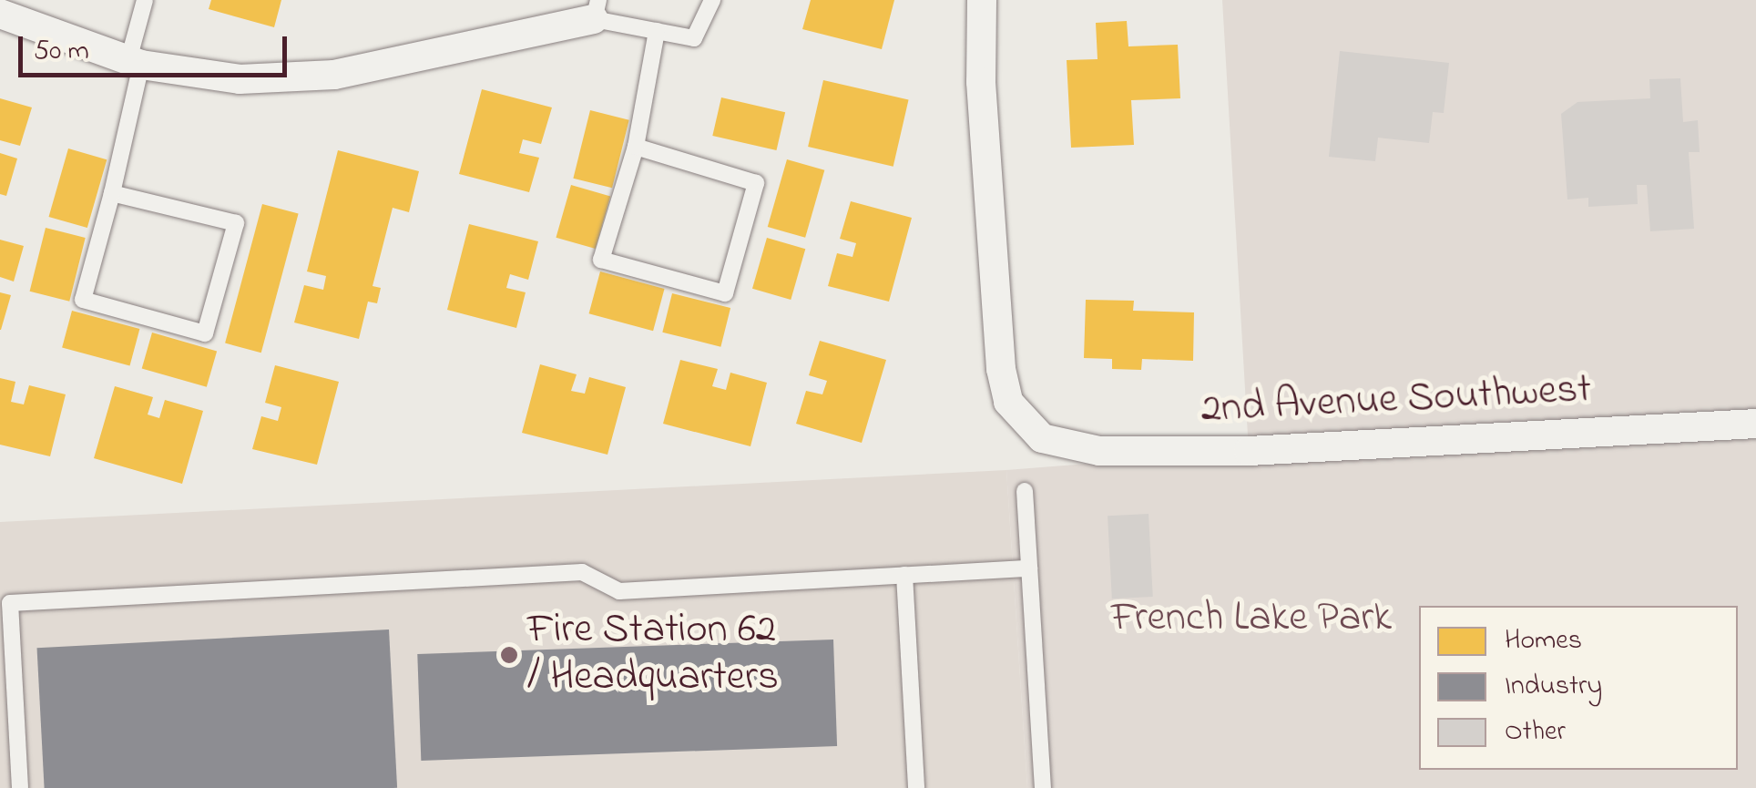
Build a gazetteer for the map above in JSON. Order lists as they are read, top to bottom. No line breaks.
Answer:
{"streets":{"street":["2nd Avenue Southwest"]},"parks":["French Lake Park"],"places":["Fire Station 62 / Headquarters"],"legend":["Homes","Industry","Other"],"scale_bar":"50 m"}
